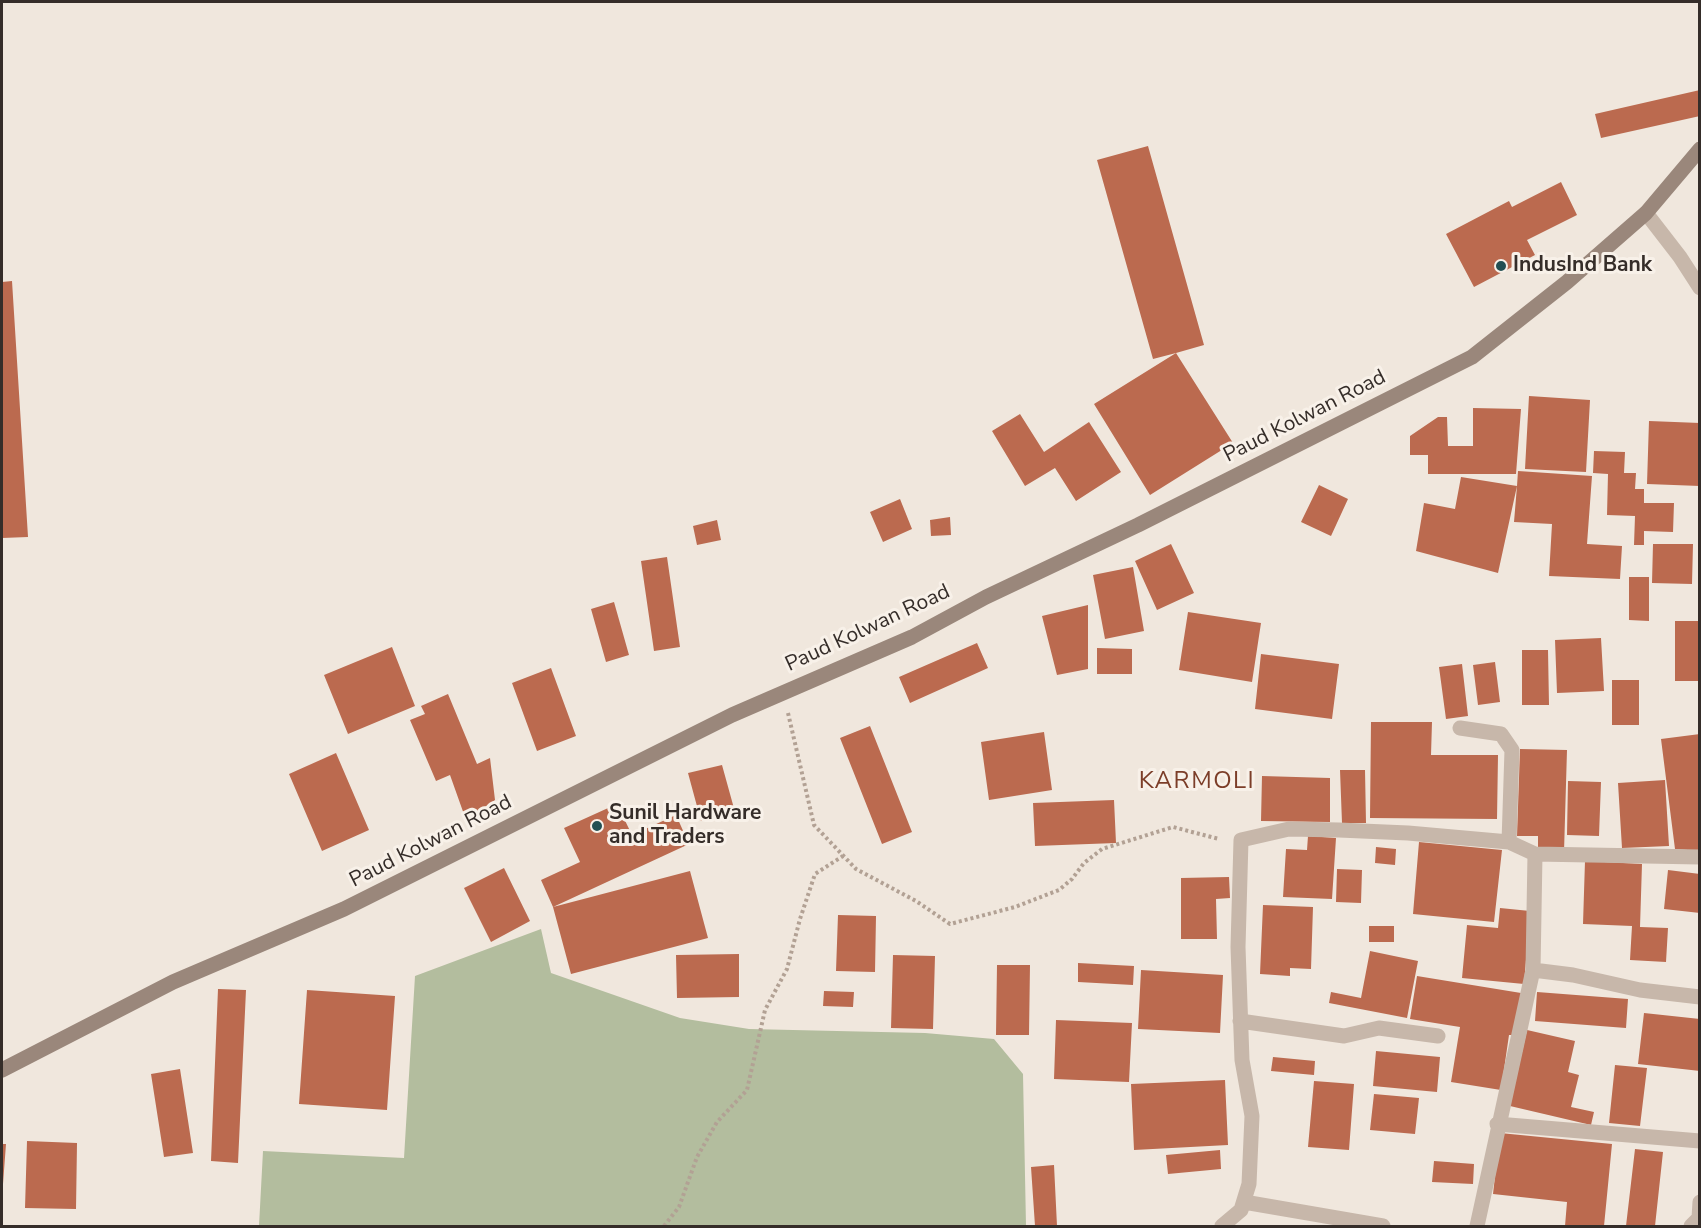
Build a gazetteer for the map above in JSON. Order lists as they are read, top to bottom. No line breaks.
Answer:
{"streets":{"main road":["Paud Kolwan Road"]},"districts":["KARMOLI"],"places":["IndusInd Bank","Sunil Hardware and Traders"]}
